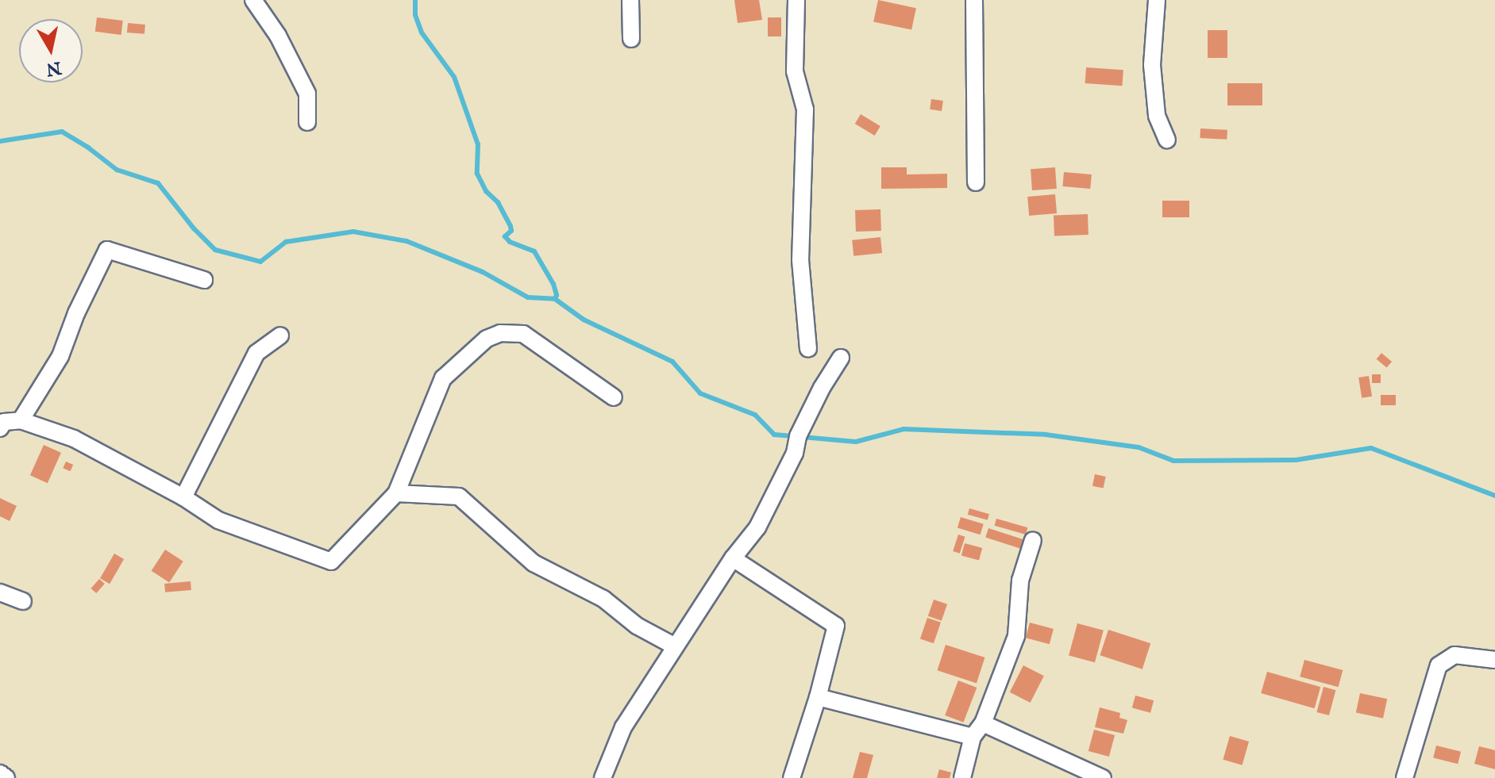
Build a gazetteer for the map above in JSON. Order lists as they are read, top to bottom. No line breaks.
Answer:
{"north":"bottom"}
